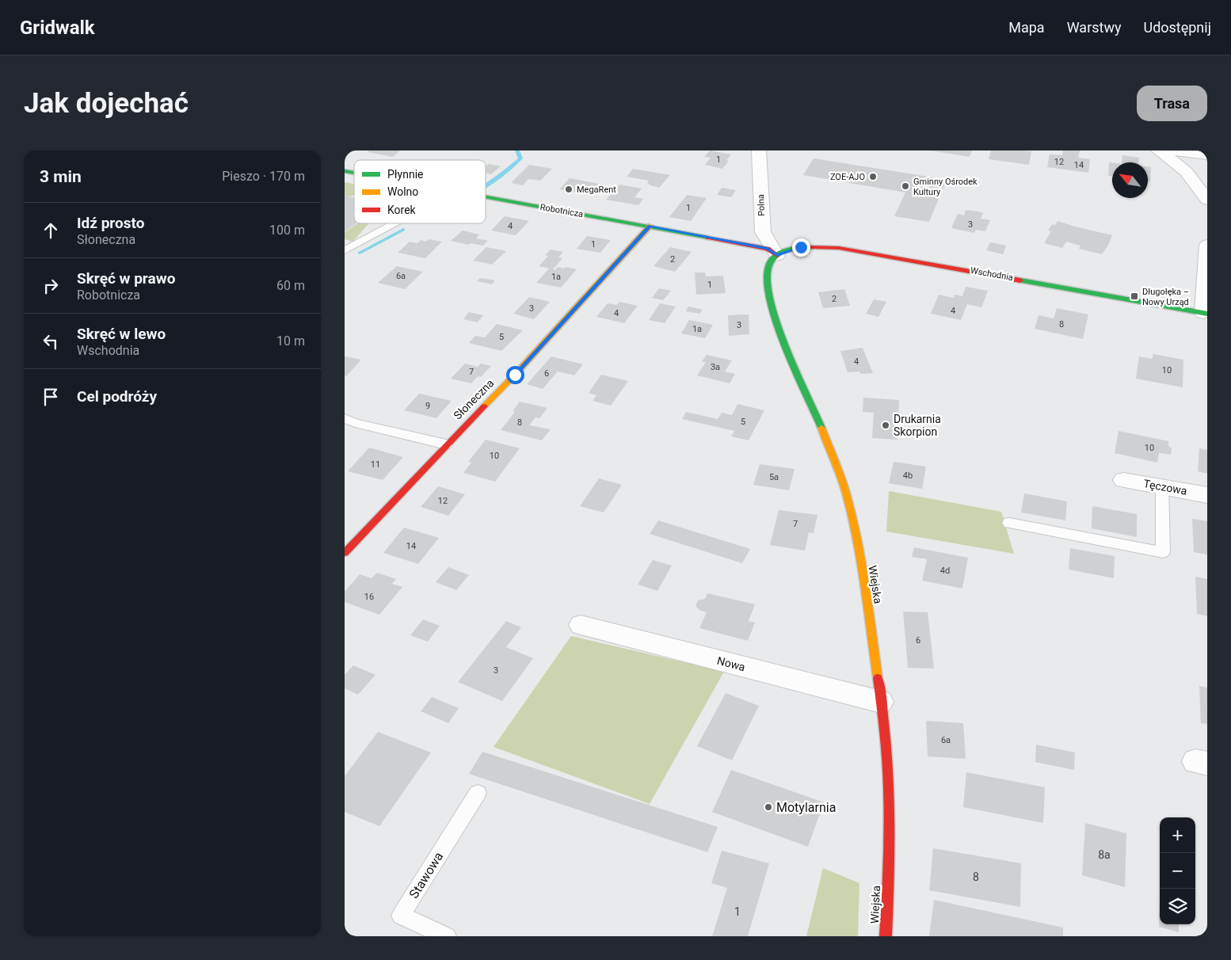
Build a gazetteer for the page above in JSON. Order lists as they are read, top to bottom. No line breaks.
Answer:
{"streets":{"street":["Polna","Robotnicza","Wschodnia","Słoneczna","Tęczowa","Wiejska","Nowa"],"lane":["Stawowa"]},"crossings":[["Polna","Robotnicza"],["Polna","Wschodnia"],["Polna","Wiejska"],["Robotnicza","Wschodnia"],["Robotnicza","Słoneczna"],["Robotnicza","Wiejska"],["Wschodnia","Wiejska"],["Wiejska","Nowa"]],"places":{"other":["ZOE-AJO","Gminny Ośrodek Kultury","MegaRent","Drukarnia Skorpion","Motylarnia"],"transit":["Długołęka – Nowy Urząd"]},"house_numbers":["1","12","14","1","3","4","1","2","6a","1a","1","2","3","4","4","8","3","1a","5","4","3a","10","7","6","9","5","8","10","10","11","4b","5a","12","7","14","4d","16","6","3","6a","8a","8","1"],"legend":["Płynnie","Wolno","Korek"],"north":"top left","page":{"header":"Gridwalk","nav":["Mapa","Warstwy","Udostępnij"],"buttons":"Trasa","title":"Jak dojechać","heading":["3 min","Pieszo · 170 m"],"list":[["Idź prosto","Słoneczna","100 m"],["Skręć w prawo","Robotnicza","60 m"],["Skręć w lewo","Wschodnia","10 m"],"Cel podróży"],"map_buttons":["+","−"]}}
